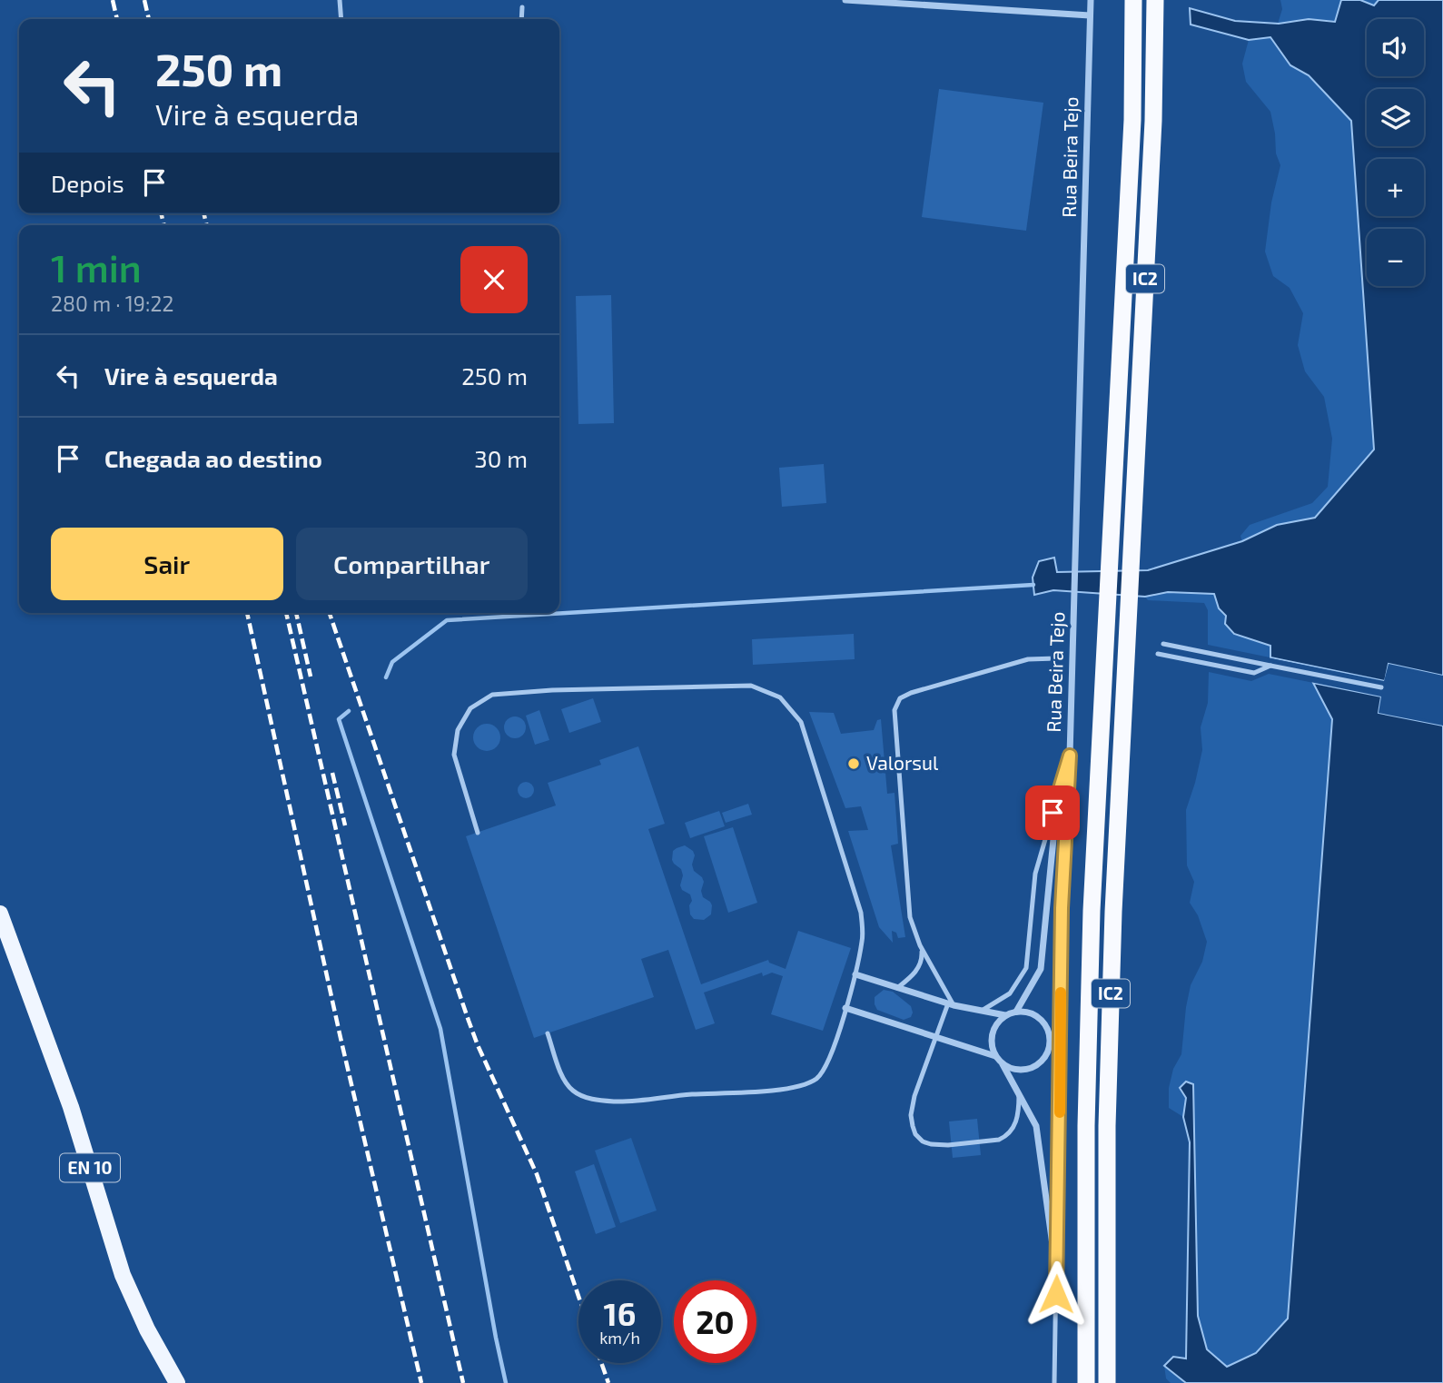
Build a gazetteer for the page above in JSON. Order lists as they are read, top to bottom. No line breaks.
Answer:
{"streets":{"highway":["IC2"],"main road":["EN 10"],"street":["Rua Beira Tejo"]},"places":["Valorsul"],"page":{"map_buttons":["+","−"],"turn":["250 m","Vire à esquerda"],"then":"Depois","heading":["1 min","280 m · 19:22"],"list":[{"name":"Vire à esquerda","value":"250 m"},{"name":"Chegada ao destino","value":"30 m"}],"buttons":["Sair","Compartilhar"],"speed":"16 km/h","limit":"20"}}
